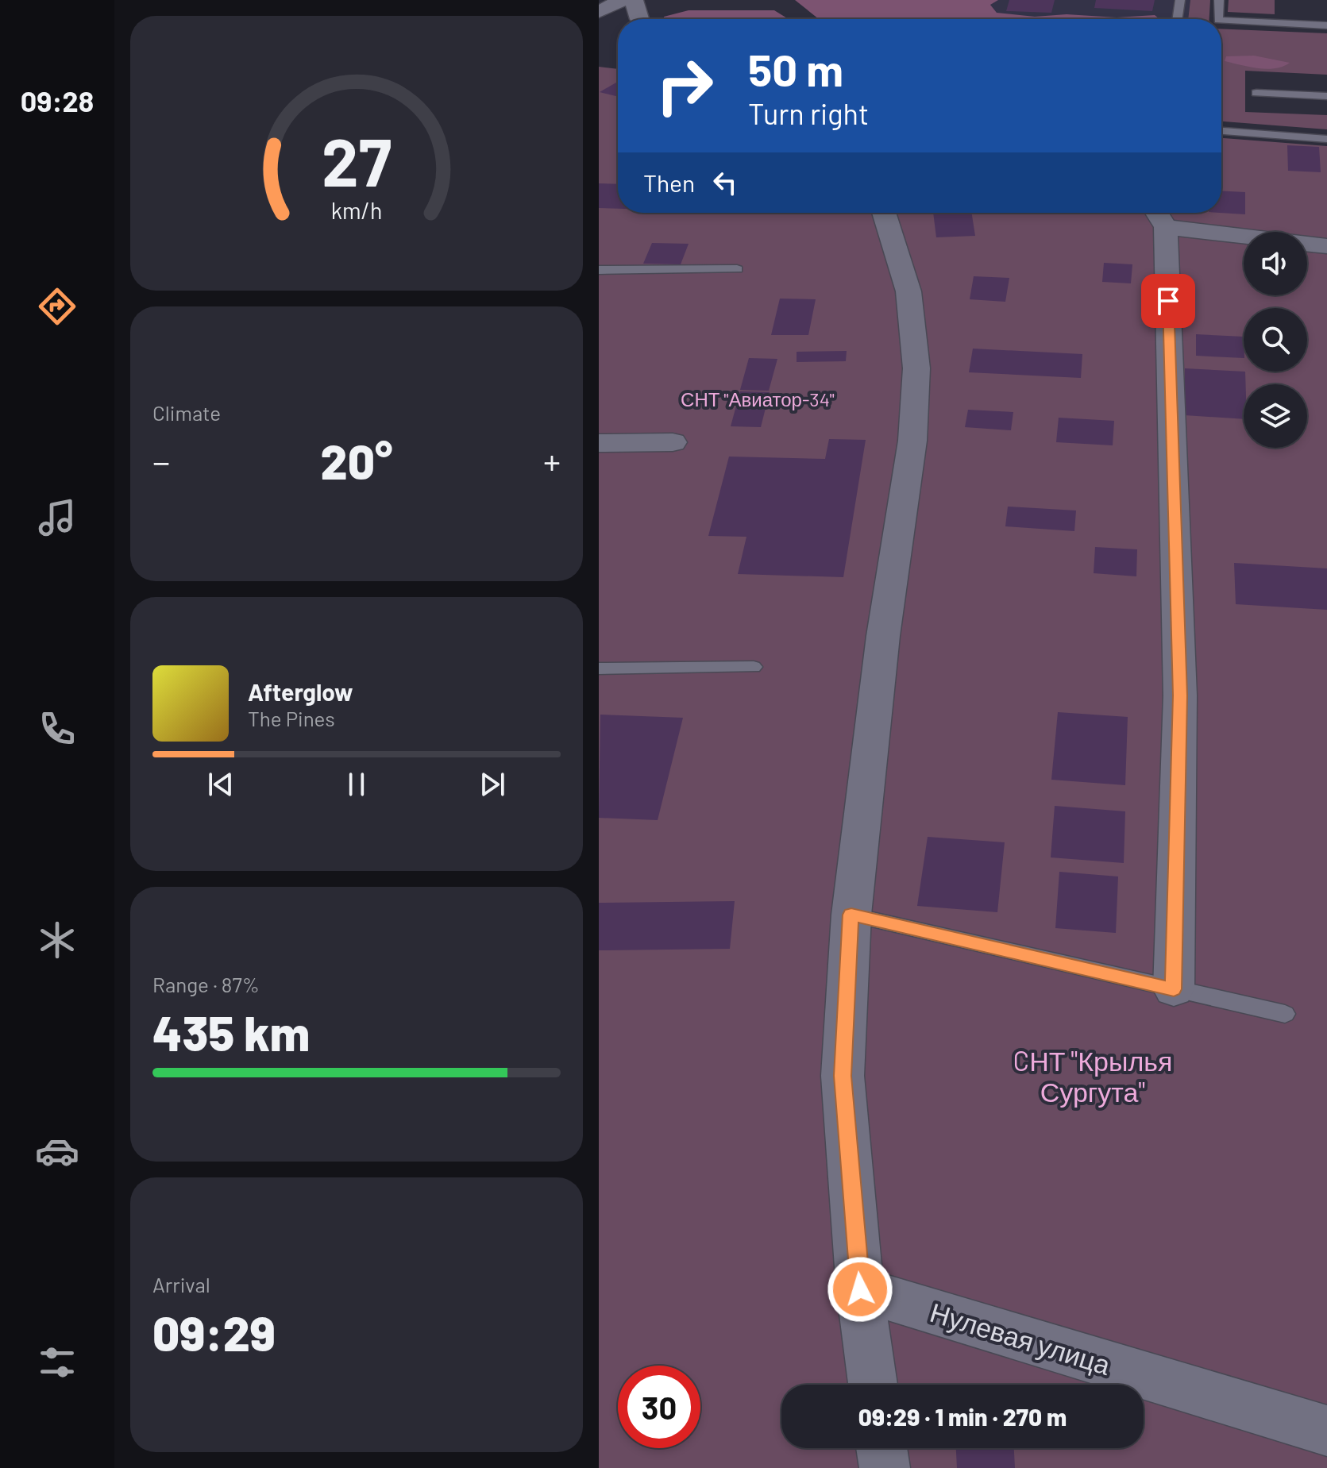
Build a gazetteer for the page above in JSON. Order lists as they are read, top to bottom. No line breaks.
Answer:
{"streets":{"street":["Нулевая улица"]},"parks":["СНТ \"Авиатор-34\"","CНТ \"Крылья Сургута\""],"page":{"tabs":"09:28","turn":["50 m","Turn right"],"then":"Then","tile":["Climate",["Range · 87%","435 km"],["Arrival","09:29"]],"heat":["−","20°","+"],"song":["Afterglow","The Pines"],"limit":"30","trip":"09:29 · 1 min · 270 m","gauge":["27","km/h"]}}
